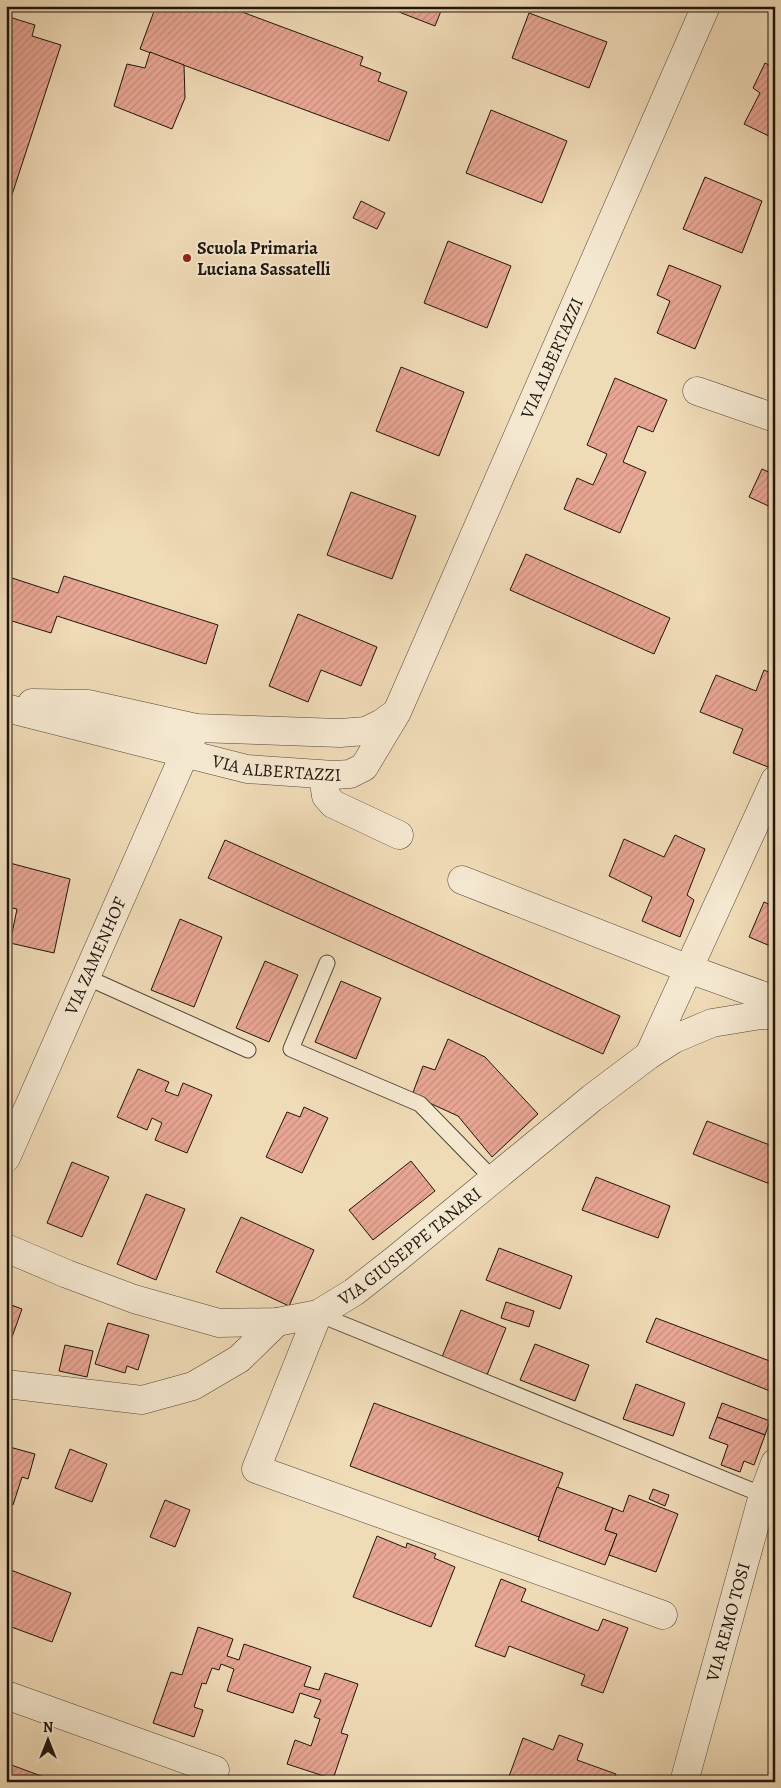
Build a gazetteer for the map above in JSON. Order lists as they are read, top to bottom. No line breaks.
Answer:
{"streets":{"street":["VIA ALBERTAZZI","VIA ZAMENHOF","VIA GIUSEPPE TANARI","VIA REMO TOSI"]},"crossings":[["VIA ALBERTAZZI","VIA ZAMENHOF"]],"places":["Scuola Primaria Luciana Sassatelli"],"north":"top"}
